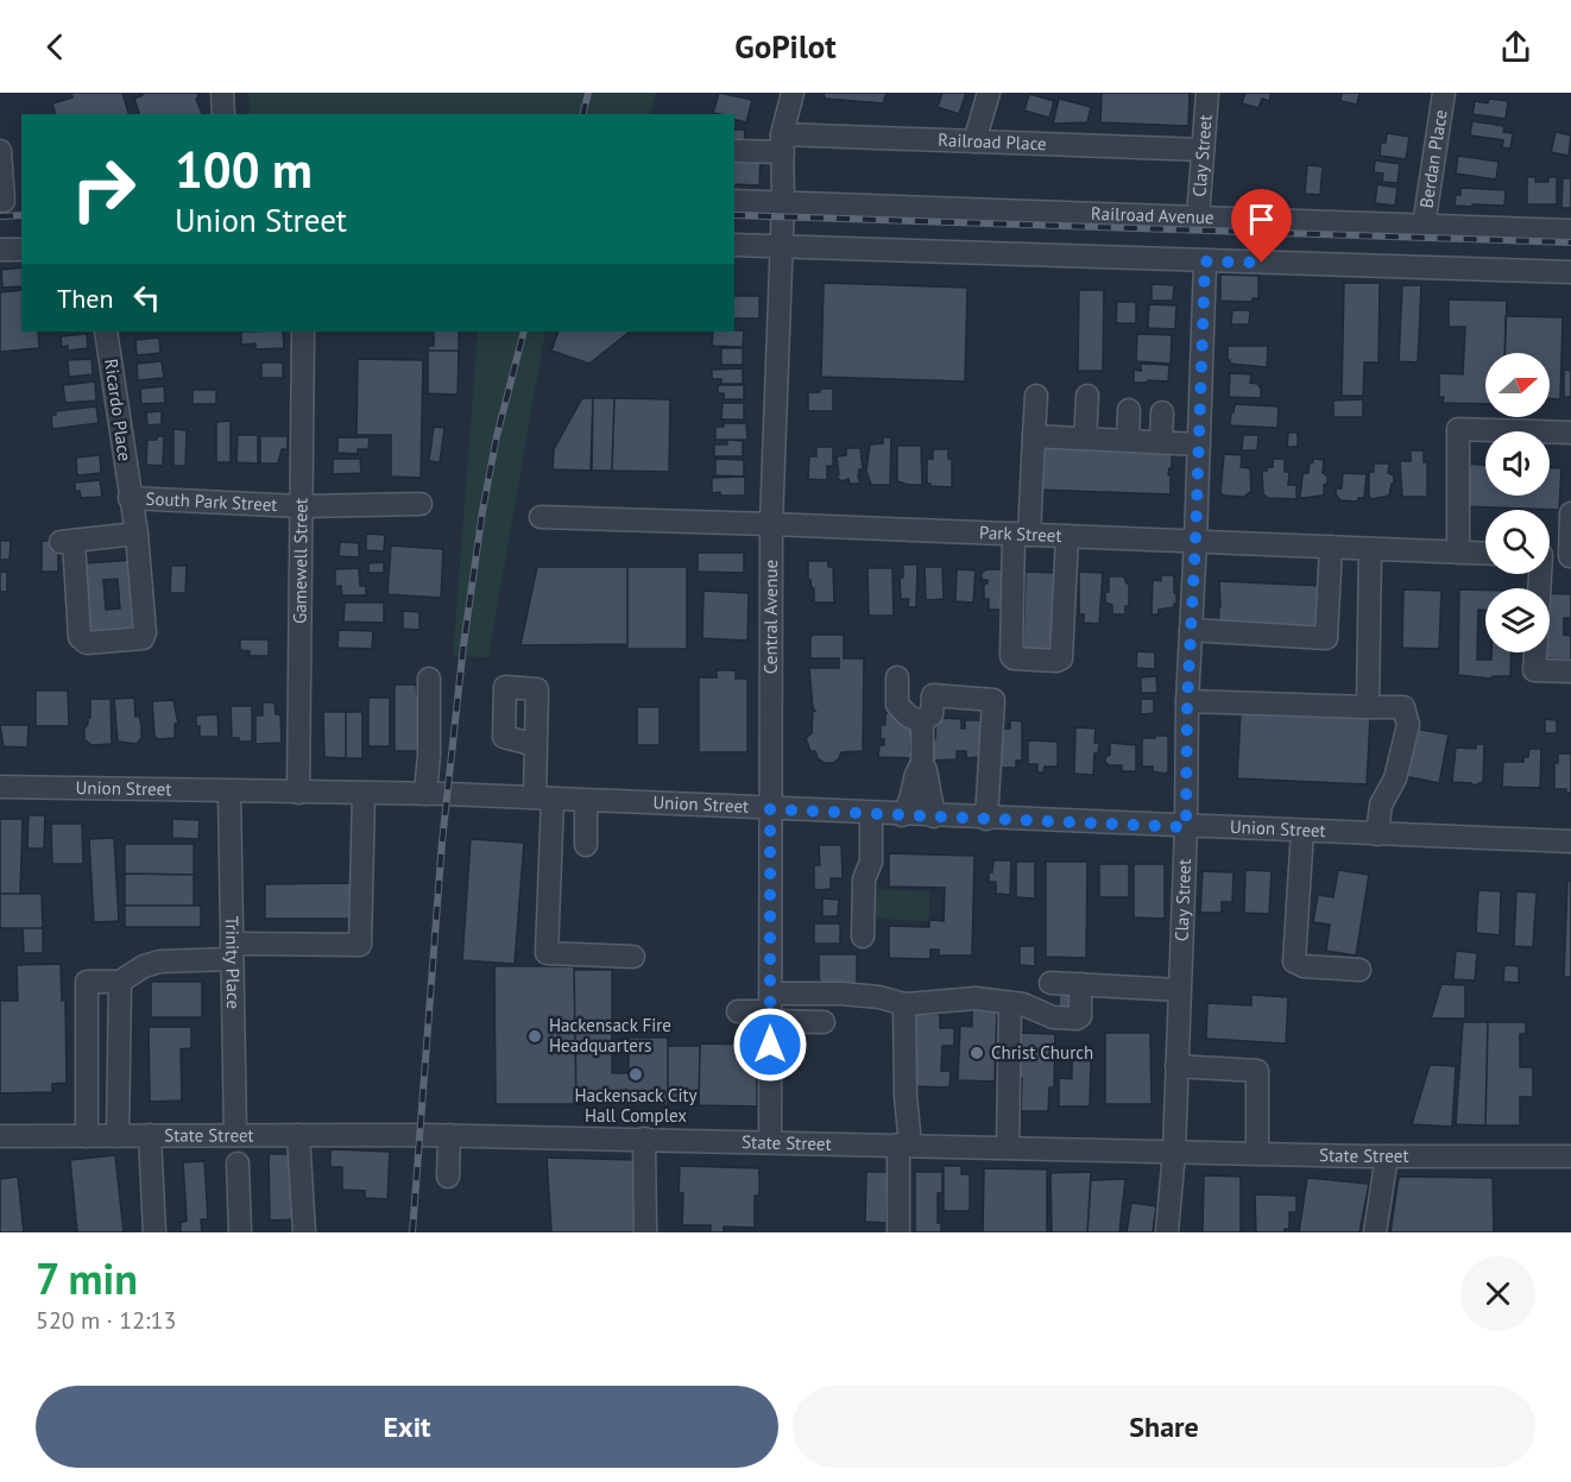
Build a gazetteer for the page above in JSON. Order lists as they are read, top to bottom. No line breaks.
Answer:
{"streets":{"street":["Railroad Place","Clay Street","Berdan Place","Railroad Avenue","Ricardo Place","South Park Street","Park Street","Gamewell Street","Central Avenue","Union Street","Trinity Place","State Street"]},"crossings":[["Railroad Place","Clay Street"],["Railroad Place","Central Avenue"],["Clay Street","Railroad Avenue"],["Clay Street","Park Street"],["Clay Street","Union Street"],["Clay Street","State Street"],["Berdan Place","Railroad Avenue"],["Railroad Avenue","Central Avenue"],["Ricardo Place","South Park Street"],["South Park Street","Gamewell Street"],["Park Street","Central Avenue"],["Gamewell Street","Union Street"],["Central Avenue","Union Street"],["Central Avenue","State Street"],["Union Street","Trinity Place"],["Trinity Place","State Street"]],"places":["Hackensack Fire Headquarters","Christ Church","Hackensack City Hall Complex"],"north":"right","page":{"header":"GoPilot","turn":["100 m","Union Street"],"then":"Then","heading":["7 min","520 m · 12:13"],"buttons":["Exit","Share"]}}
